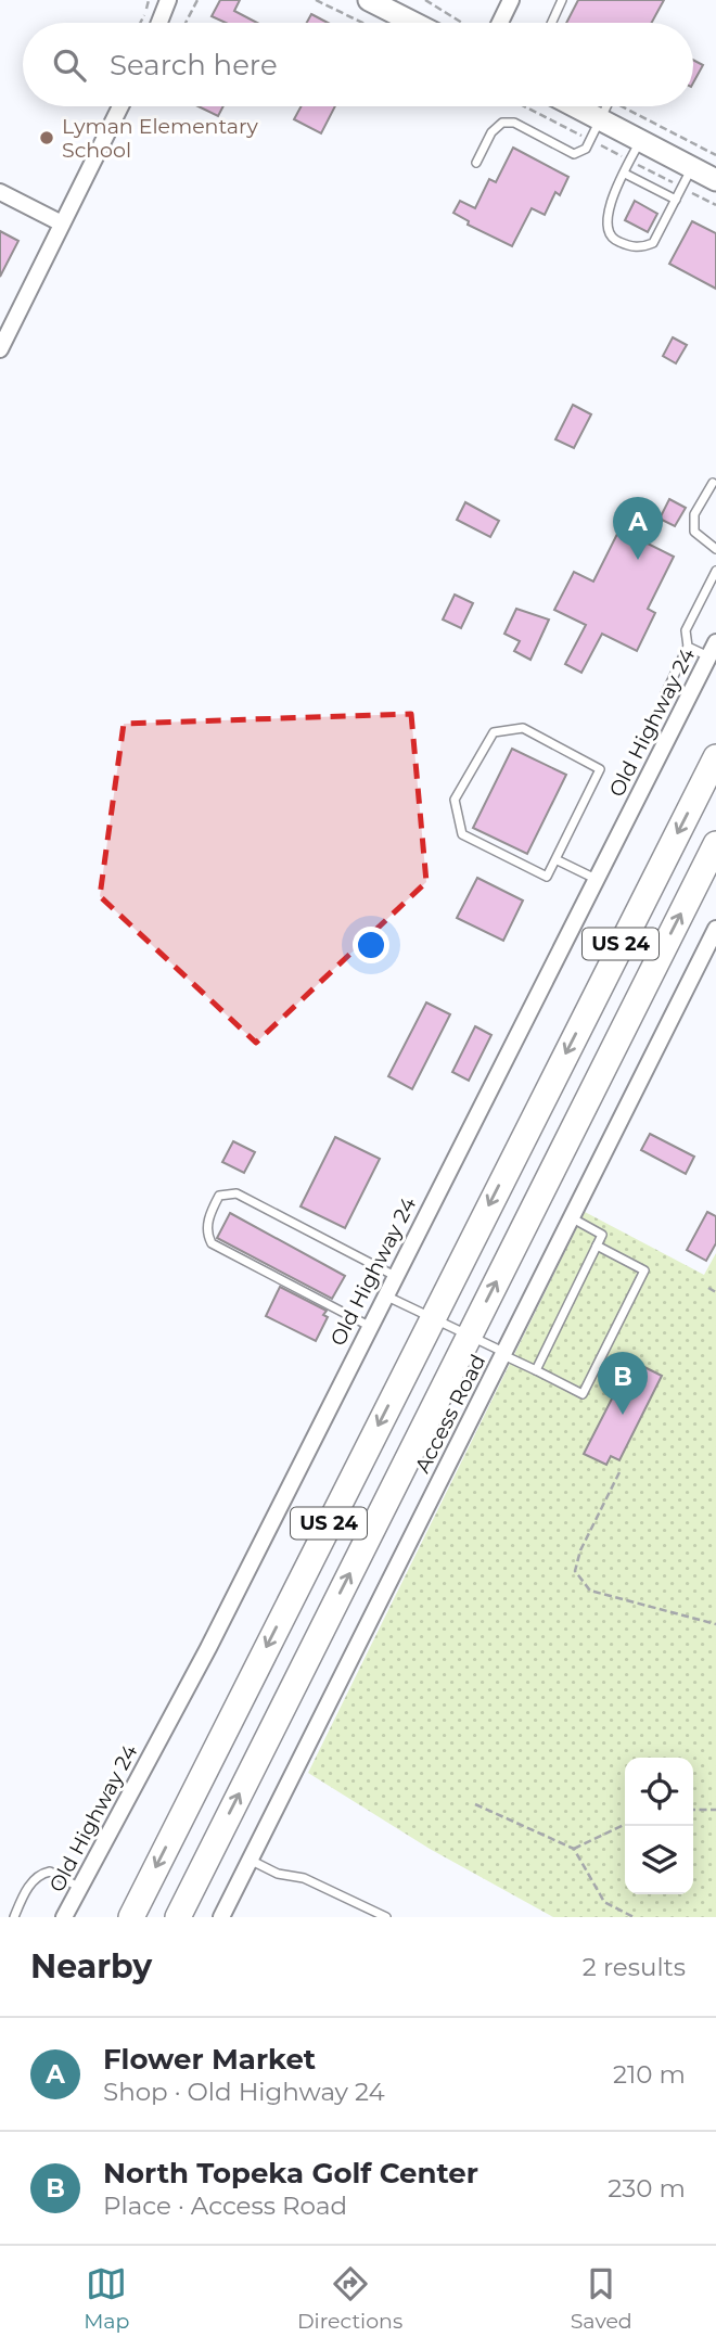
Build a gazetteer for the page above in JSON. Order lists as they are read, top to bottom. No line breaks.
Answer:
{"streets":{"highway":["US 24"],"street":["Old Highway 24","Access Road"]},"places":["Lyman Elementary School"],"page":{"search":"Search here","pins":["A","B"],"heading":["Nearby","2 results"],"list":[{"mark":"A","name":"Flower Market","note":"Shop · Old Highway 24","value":"210 m"},{"mark":"B","name":"North Topeka Golf Center","note":"Place · Access Road","value":"230 m"}],"nav":["Map","Directions","Saved"]}}
